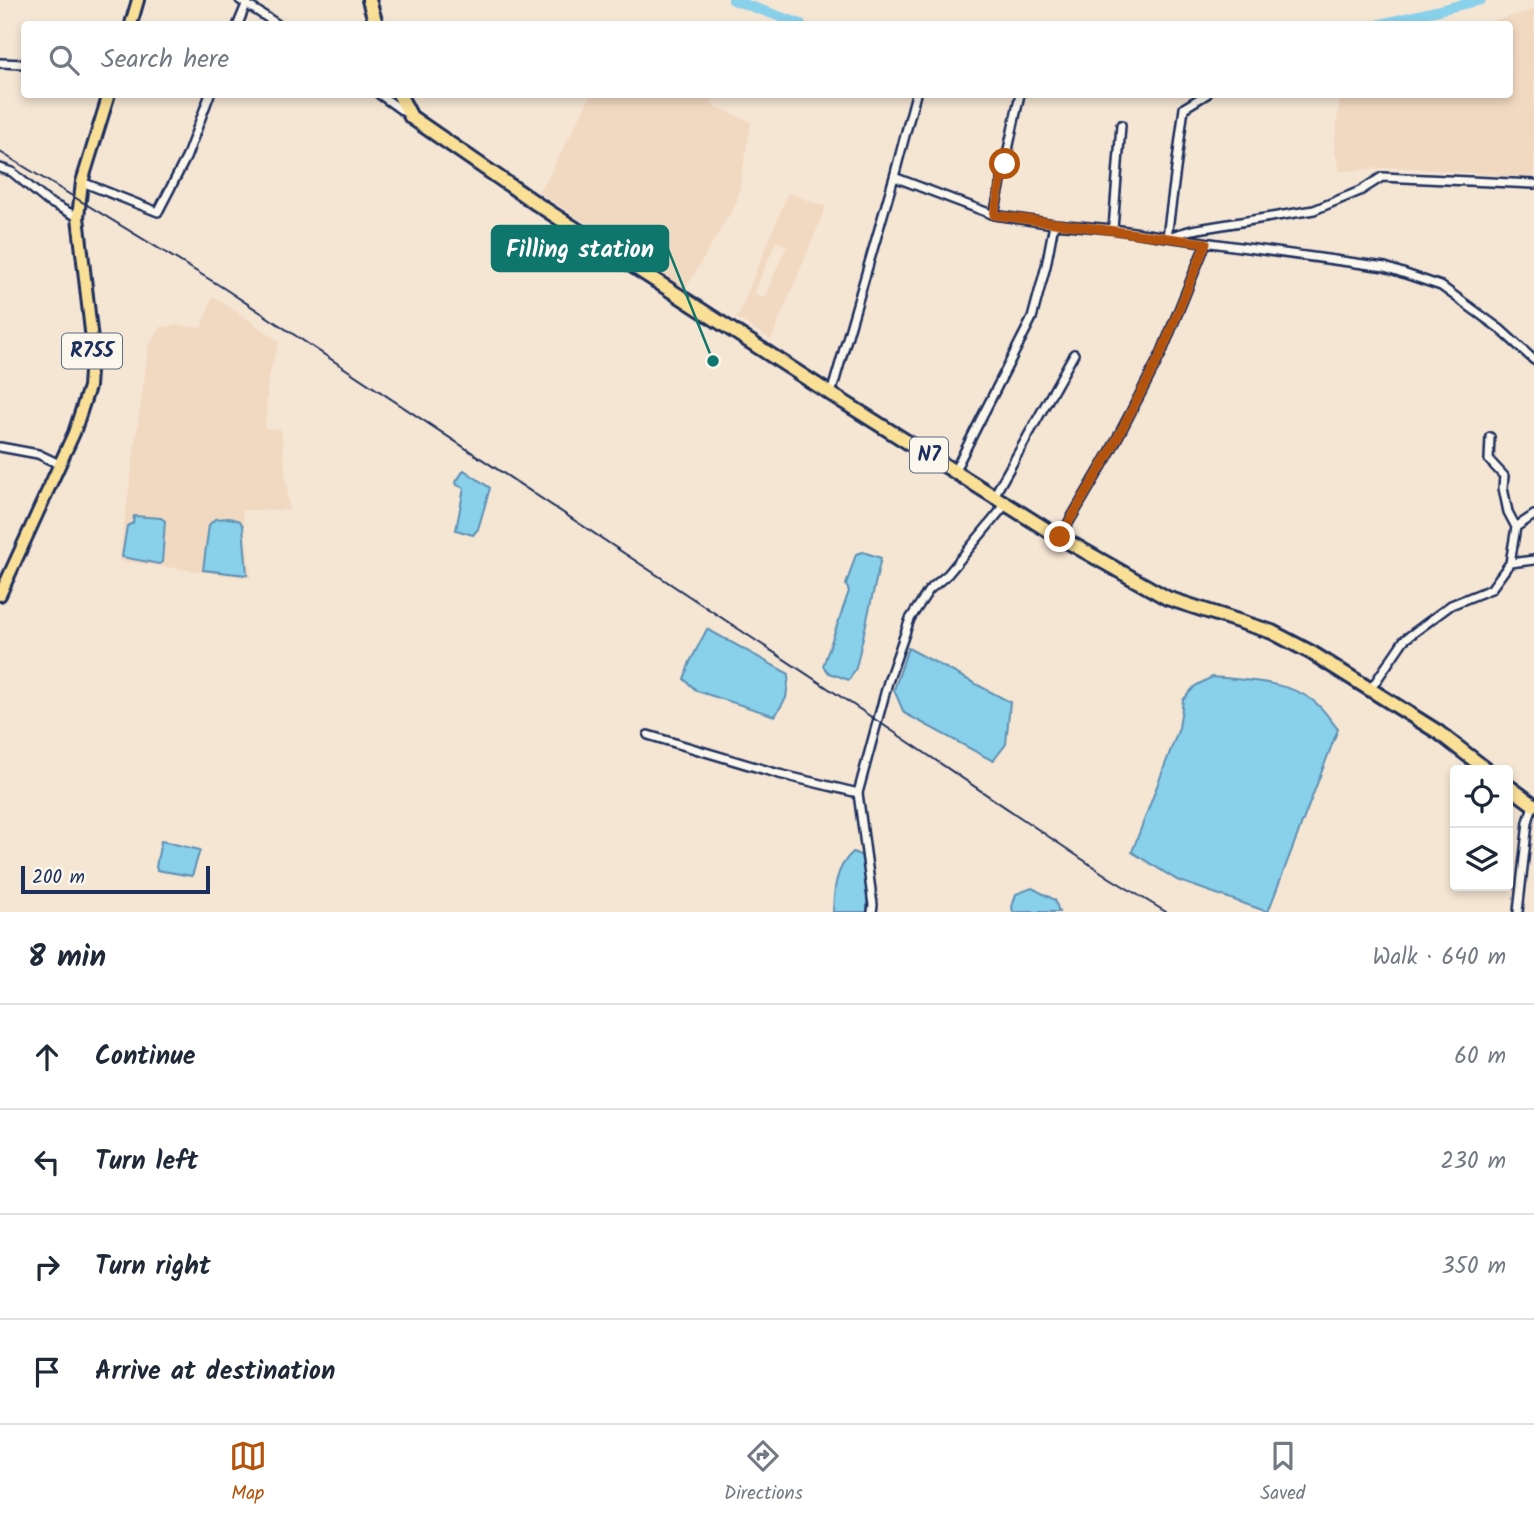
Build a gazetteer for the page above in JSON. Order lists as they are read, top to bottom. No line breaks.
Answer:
{"streets":{"highway":["N7"],"main road":["R755"]},"places":["Filling station"],"scale_bar":"200 m","page":{"search":"Search here","scale":"200 m","heading":["8 min","Walk · 640 m"],"list":[["Continue","60 m"],["Turn left","230 m"],["Turn right","350 m"],"Arrive at destination"],"nav":["Map","Directions","Saved"]}}
